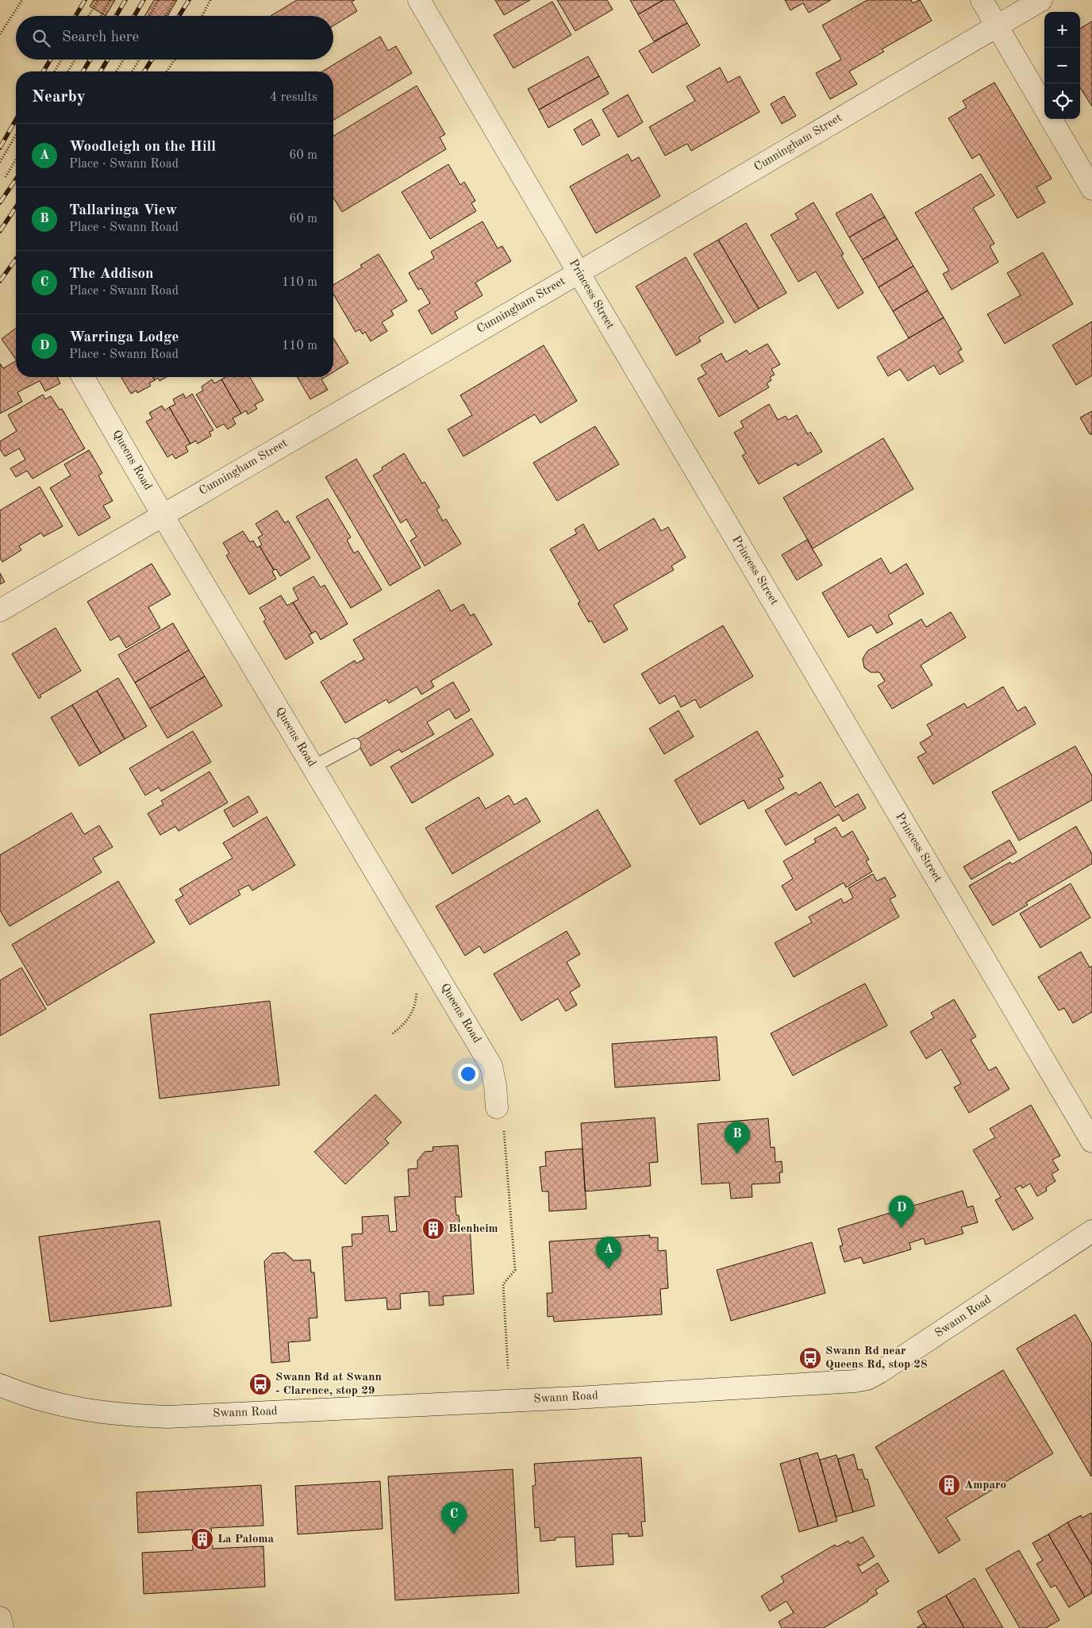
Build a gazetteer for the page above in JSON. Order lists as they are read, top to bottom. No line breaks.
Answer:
{"streets":{"street":["Cunningham Street","Princess Street","Queens Road","Swann Road"]},"crossings":[["Cunningham Street","Princess Street"],["Cunningham Street","Queens Road"]],"places":{"building":["Blenheim","Amparo","La Paloma"],"bus stop":["Swann Rd near Queens Rd, stop 28","Swann Rd at Swann - Clarence, stop 29"]},"page":{"map_buttons":["+","−"],"search":"Search here","heading":["Nearby","4 results"],"list":[{"mark":"A","name":"Woodleigh on the Hill","note":"Place · Swann Road","value":"60 m"},{"mark":"B","name":"Tallaringa View","note":"Place · Swann Road","value":"60 m"},{"mark":"C","name":"The Addison","note":"Place · Swann Road","value":"110 m"},{"mark":"D","name":"Warringa Lodge","note":"Place · Swann Road","value":"110 m"}],"pins":["B","D","A","C"]}}
